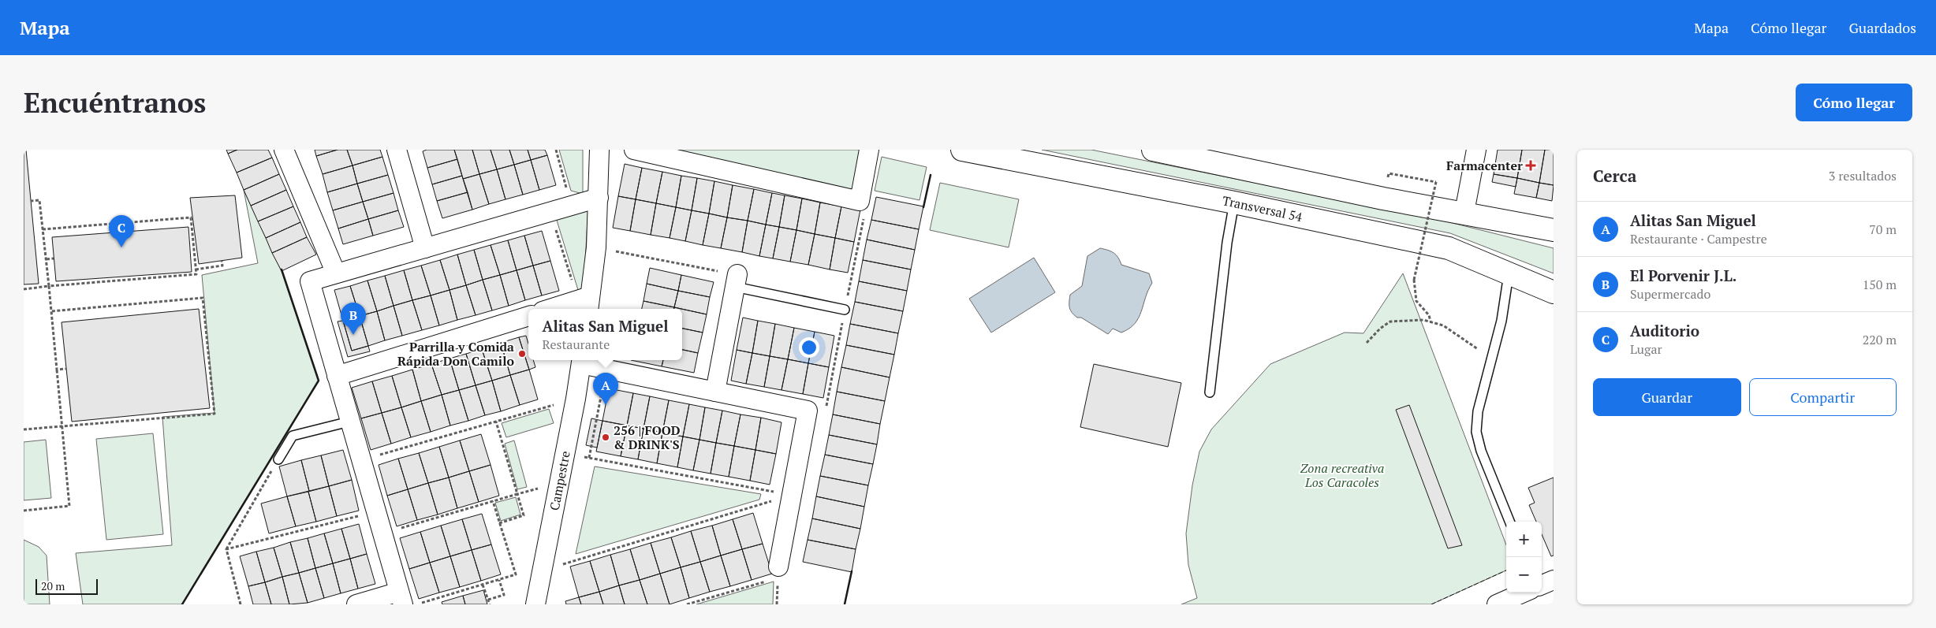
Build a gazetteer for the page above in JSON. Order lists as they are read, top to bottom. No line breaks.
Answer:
{"streets":{"main road":["Transversal 54"],"street":["Campestre"]},"parks":["Zona recreativa Los Caracoles"],"places":{"health":["Farmacenter"],"other":["Parrilla y Comida Rápida Don Camilo","256 | FOOD & DRINK'S"]},"scale_bar":"20 m","page":{"header":"Mapa","nav":["Mapa","Cómo llegar","Guardados"],"buttons":["Cómo llegar",["Guardar","Compartir"]],"title":"Encuéntranos","heading":["Cerca","3 resultados"],"list":[{"mark":"A","name":"Alitas San Miguel","note":"Restaurante · Campestre","value":"70 m"},{"mark":"B","name":"El Porvenir J.L.","note":"Supermercado","value":"150 m"},{"mark":"C","name":"Auditorio","note":"Lugar","value":"220 m"}],"pins":["C","B","A"],"popup":["Alitas San Miguel","Restaurante"],"map_buttons":["+","−"],"scale":"20 m"}}
